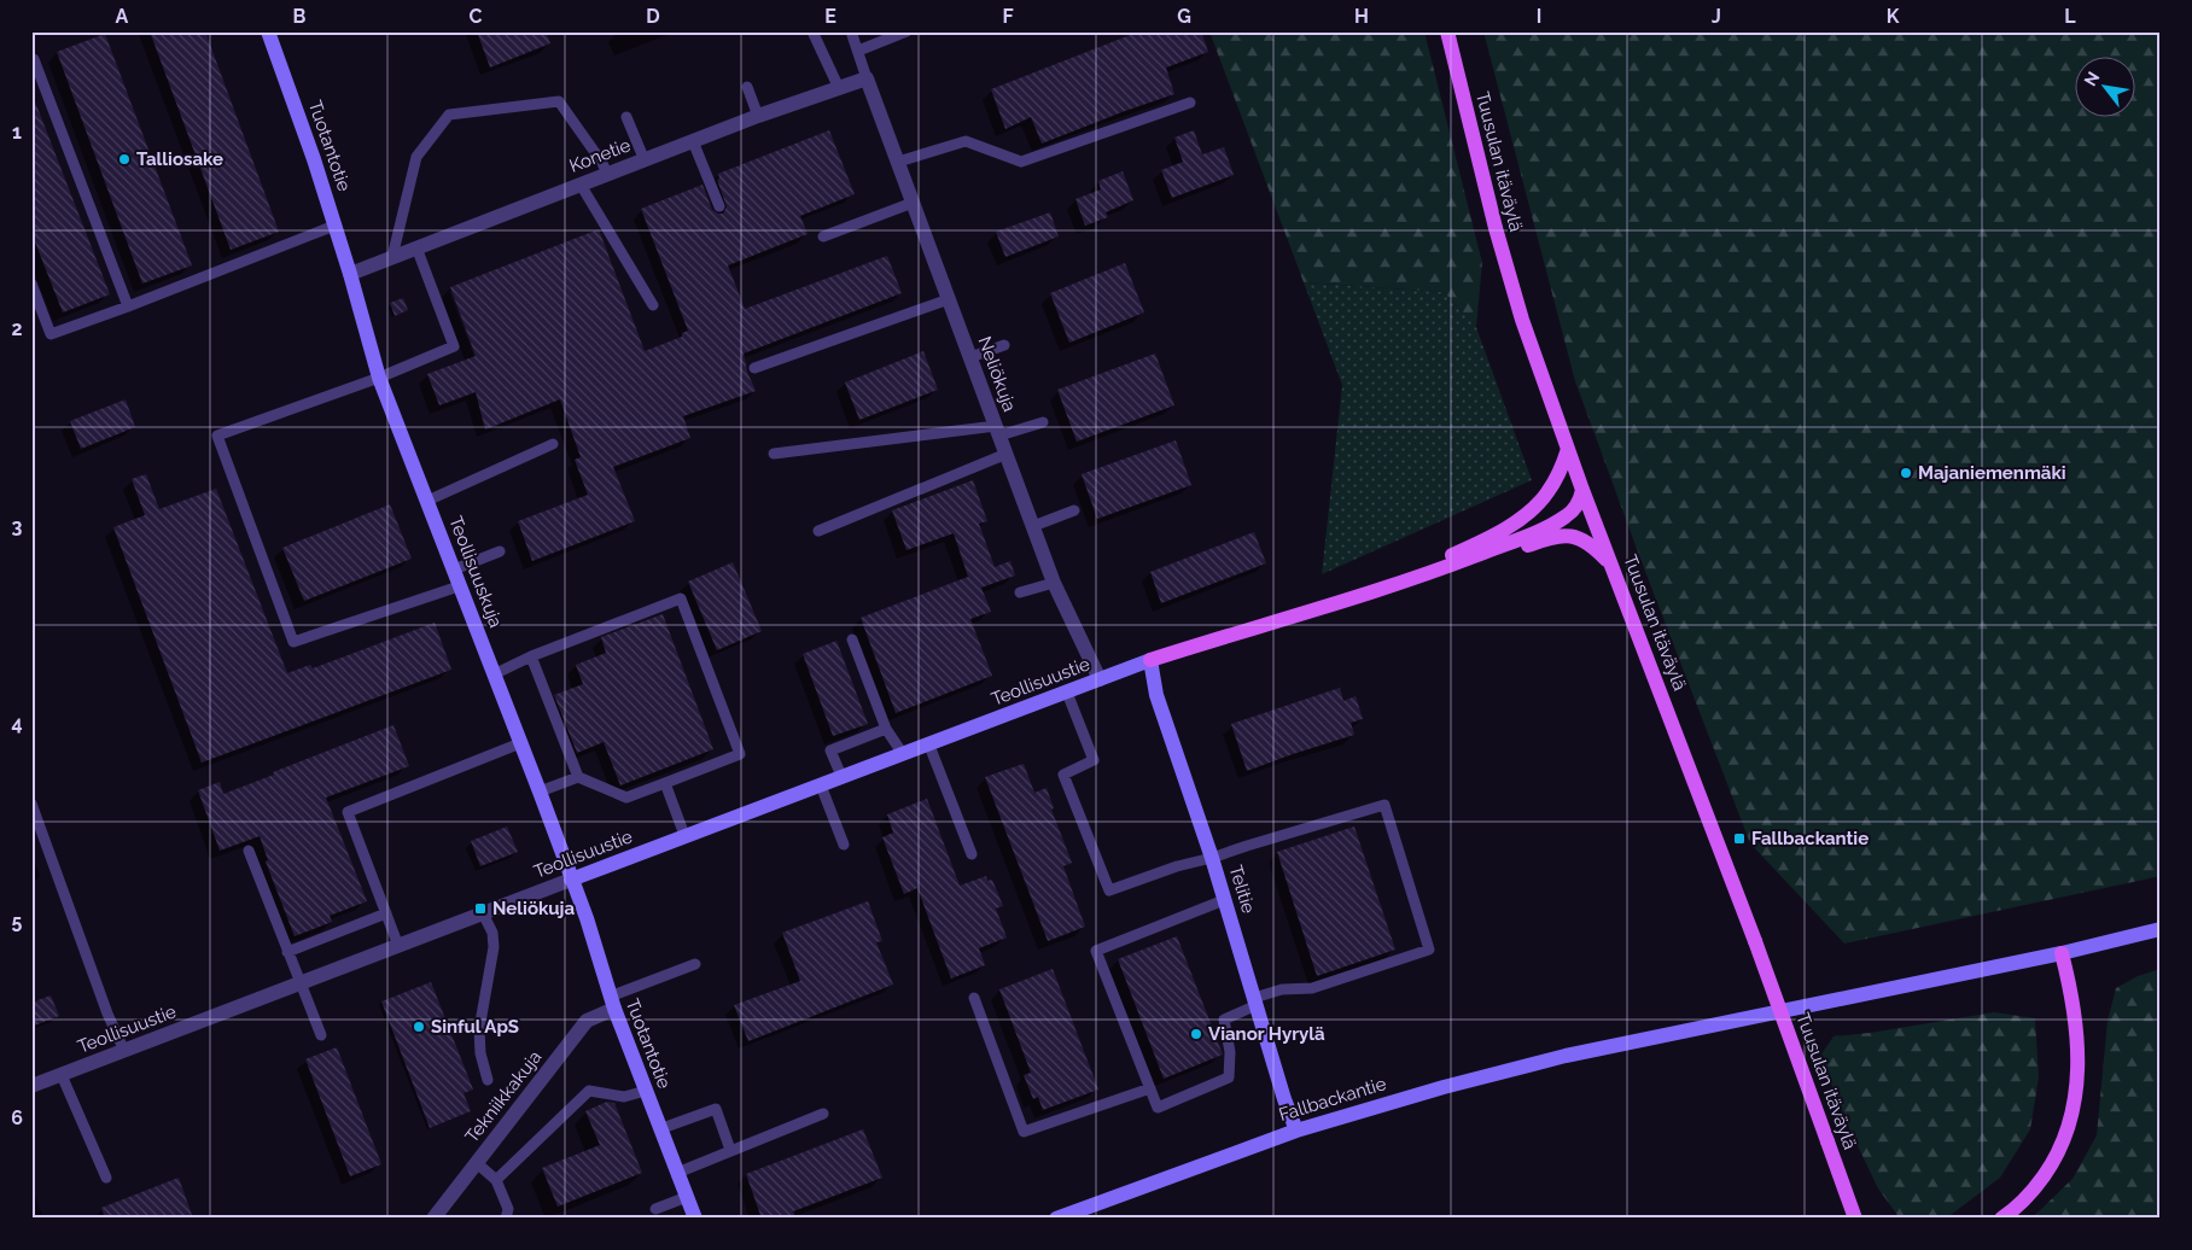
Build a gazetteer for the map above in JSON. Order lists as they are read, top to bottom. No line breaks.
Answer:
{"streets":{"main road":["Tuusulan itäväylä"],"street":["Tuotantotie","Konetie","Neliökuja","Teollisuuskuja","Teollisuustie","Telitie","Tekniikkakuja","Fallbackantie"]},"crossings":[["Tuotantotie","Konetie"],["Tuotantotie","Teollisuuskuja"],["Tuotantotie","Teollisuustie"],["Tuotantotie","Tekniikkakuja"],["Konetie","Neliökuja"],["Konetie","Teollisuuskuja"],["Neliökuja","Teollisuustie"],["Teollisuuskuja","Teollisuustie"],["Teollisuustie","Telitie"],["Telitie","Fallbackantie"]],"places":{"other":["Talliosake","Majaniemenmäki","Sinful ApS","Vianor Hyrylä"],"transit":["Fallbackantie","Neliökuja"]},"north":"top left","grid":{"columns":["A","B","C","D","E","F","G","H","I","J","K","L"],"rows":["1","2","3","4","5","6"]}}
